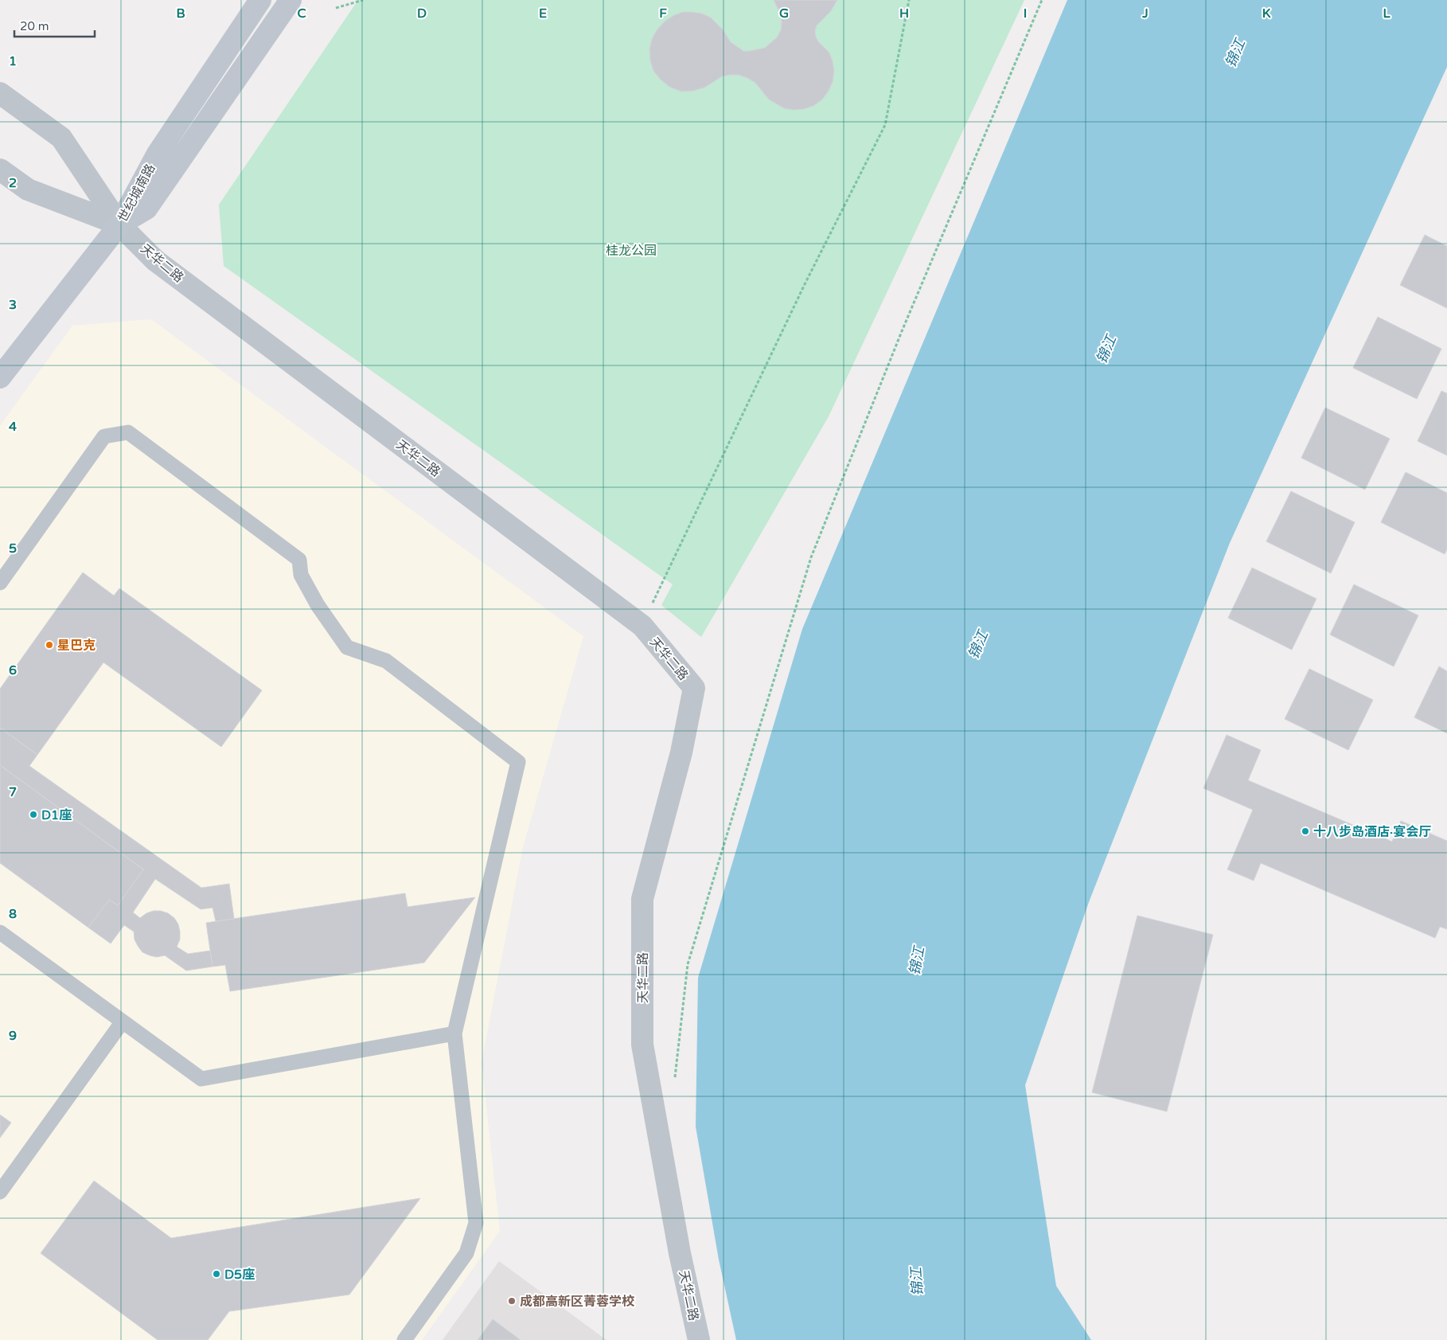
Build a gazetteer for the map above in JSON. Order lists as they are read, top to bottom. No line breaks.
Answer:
{"streets":{"main road":["世纪城南路"],"street":["天华二路"]},"crossings":[["世纪城南路","天华二路"]],"water":["锦江"],"parks":["桂龙公园"],"places":["星巴克","D1座","十八步岛酒店·宴会厅","D5座","成都高新区菁蓉学校"],"scale_bar":"20 m","grid":{"columns":["B","C","D","E","F","G","H","I","J","K","L"],"rows":["1","2","3","4","5","6","7","8","9"]}}
